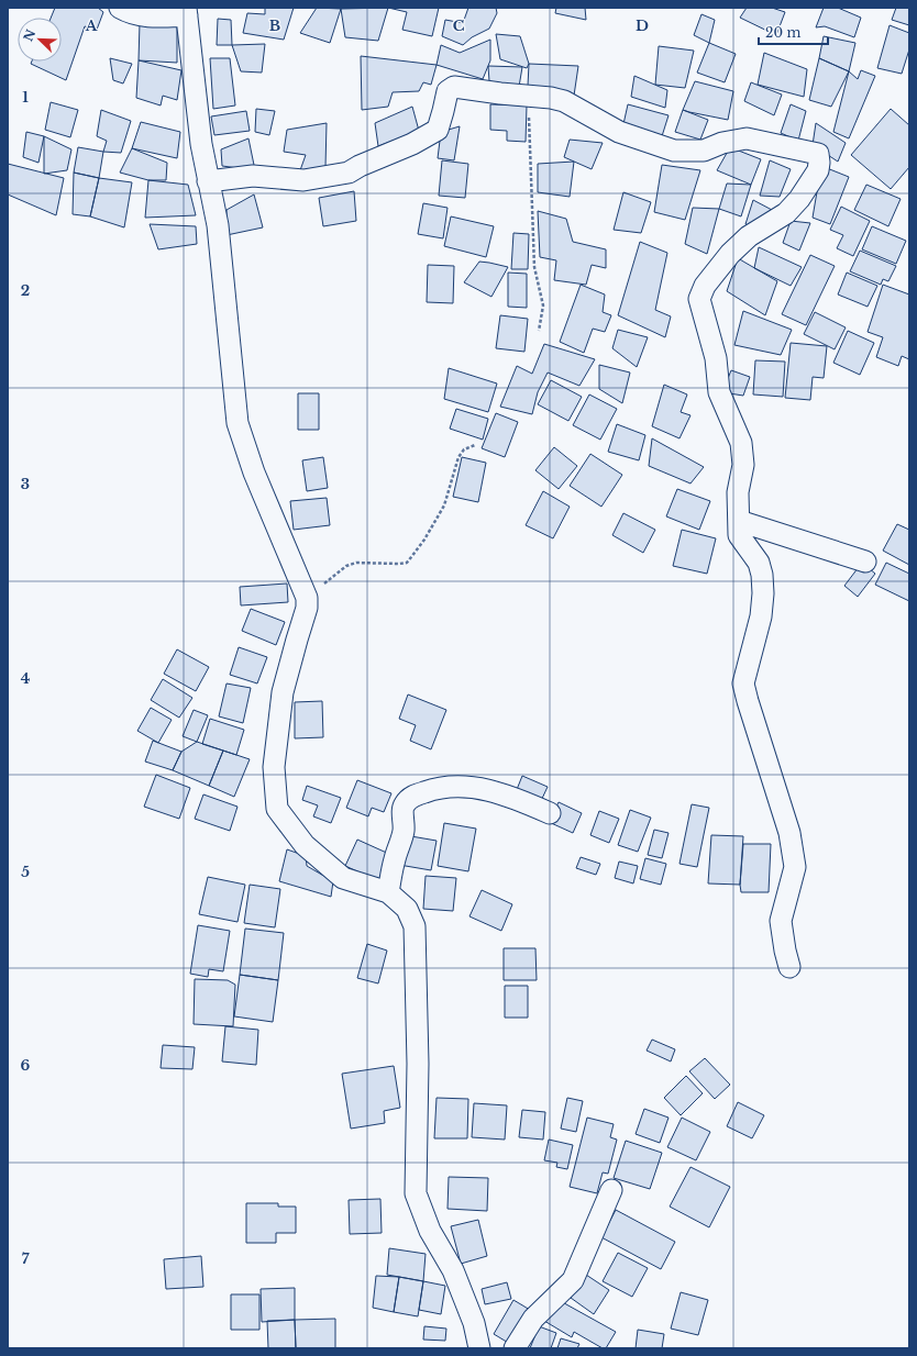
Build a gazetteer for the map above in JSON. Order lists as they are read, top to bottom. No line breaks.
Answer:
{"scale_bar":"20 m","north":"top left","grid":{"columns":["A","B","C","D"],"rows":["1","2","3","4","5","6","7"]}}
